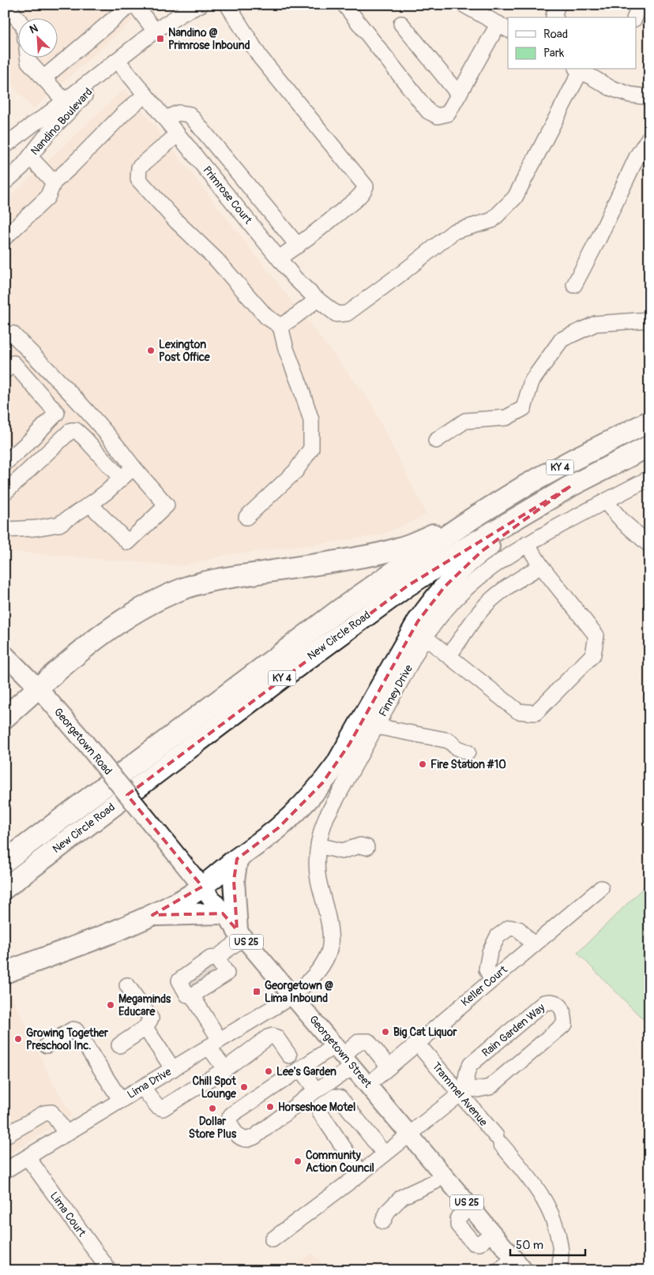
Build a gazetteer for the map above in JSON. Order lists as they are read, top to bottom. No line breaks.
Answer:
{"streets":{"highway":["KY 4","New Circle Road"],"main road":["Georgetown Road","US 25","Georgetown Street"],"street":["Nandino Boulevard","Primrose Court","Finney Drive","Keller Court","Rain Garden Way","Lima Drive","Trammel Avenue","Lima Court"]},"crossings":[["Nandino Boulevard","Primrose Court"],["KY 4","New Circle Road"],["Finney Drive","Georgetown Street"],["Finney Drive","Lima Drive"],["Georgetown Road","Georgetown Street"],["Keller Court","Georgetown Street"],["Rain Garden Way","Trammel Avenue"],["Georgetown Street","Lima Drive"],["Lima Drive","Lima Court"]],"places":{"transit":["Nandino @ Primrose Inbound","Georgetown @ Lima Inbound"],"other":["Lexington Post Office","Fire Station #10","Megaminds Educare","Big Cat Liquor","Growing Together Preschool Inc.","Lee's Garden","Chill Spot Lounge","Horseshoe Motel","Dollar Store Plus","Community Action Council"]},"legend":["Road","Park"],"scale_bar":"50 m","north":"top left"}
